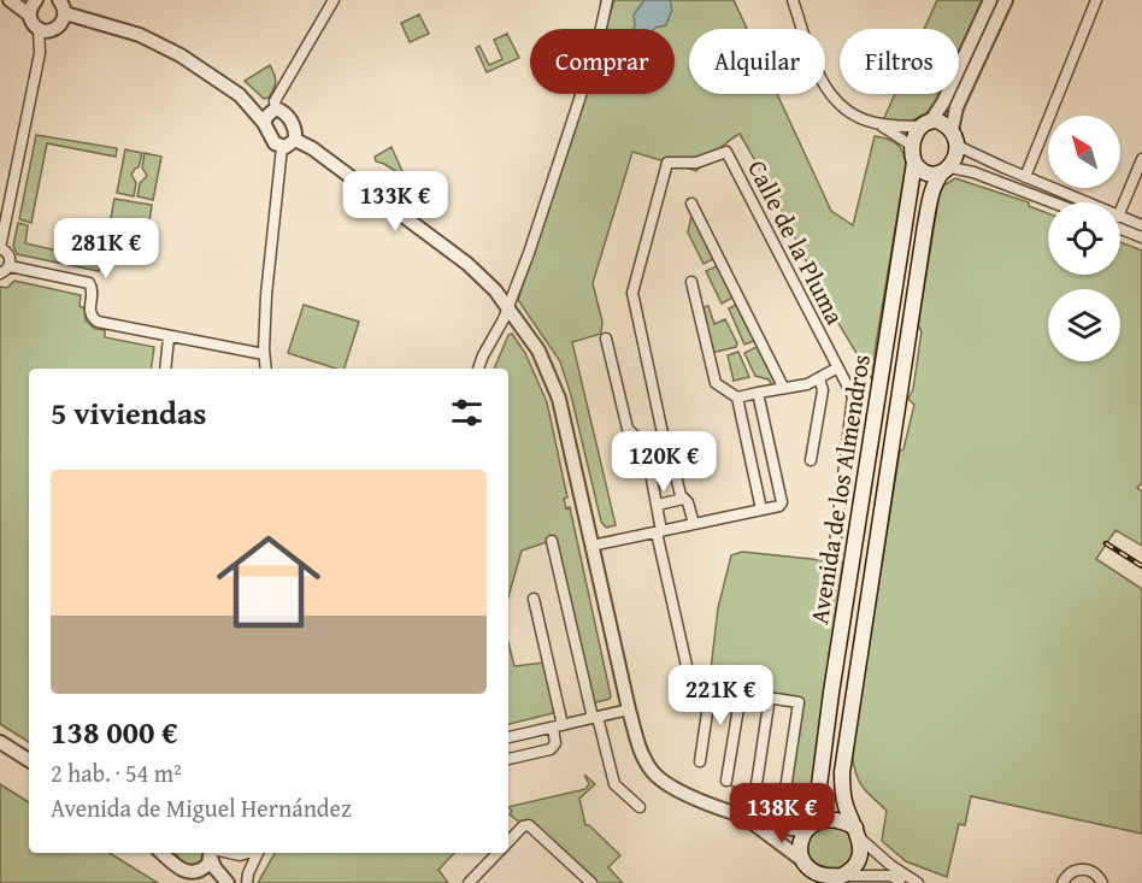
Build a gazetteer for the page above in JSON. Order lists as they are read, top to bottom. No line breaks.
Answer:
{"streets":{"main road":["Avenida de los Almendros"],"street":["Calle de la Pluma"]},"north":"top left","page":{"chip":["Comprar","Alquilar","Filtros"],"price":["133K €","281K €","120K €","221K €","138K €"],"heading":"5 viviendas","list":[{"name":"138 000 €","note":"2 hab. · 54 m² · Avenida de Miguel Hernández"}]}}
